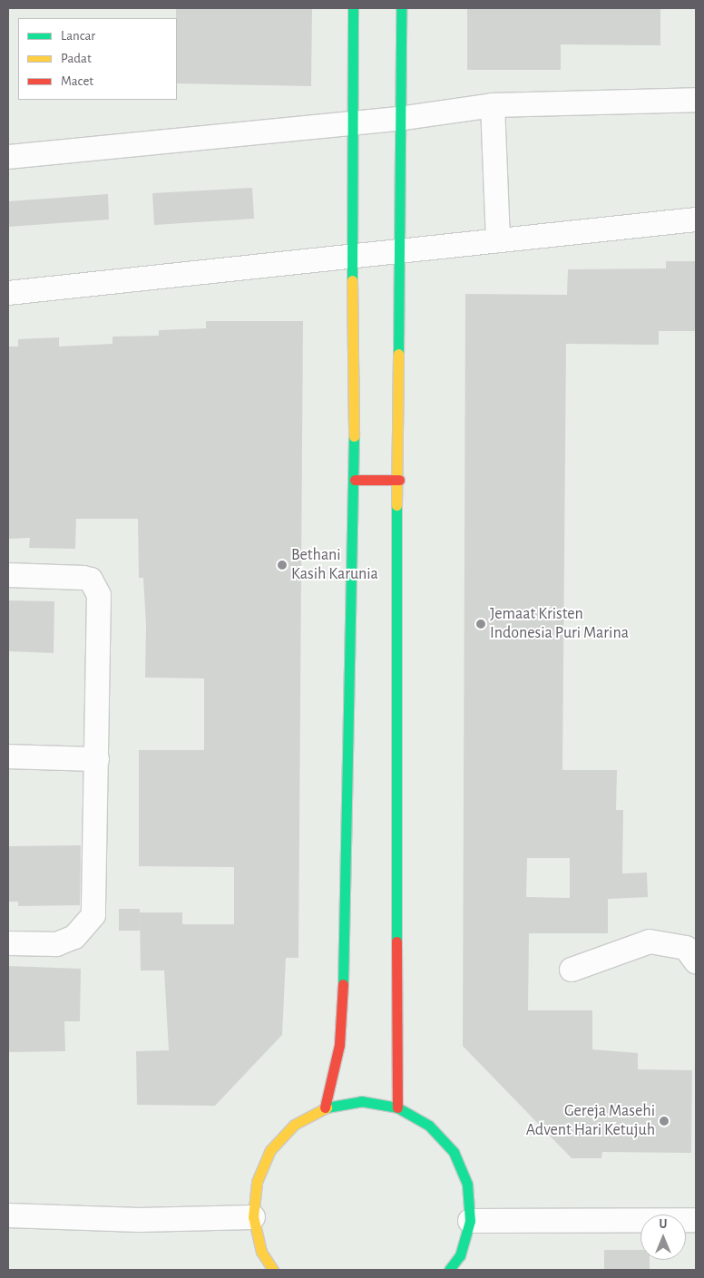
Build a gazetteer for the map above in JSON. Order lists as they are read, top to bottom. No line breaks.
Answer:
{"places":["Bethani Kasih Karunia","Jemaat Kristen Indonesia Puri Marina","Gereja Masehi Advent Hari Ketujuh"],"legend":["Lancar","Padat","Macet"],"north":"top"}
